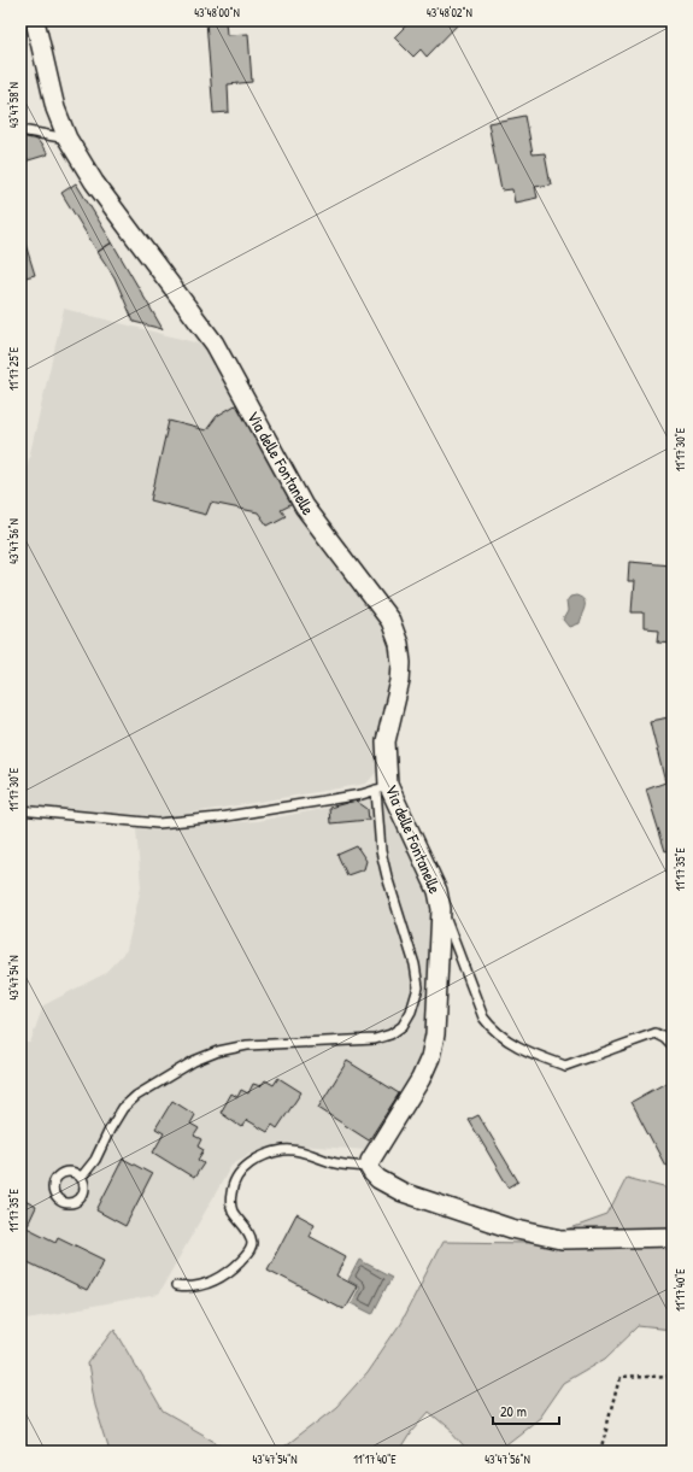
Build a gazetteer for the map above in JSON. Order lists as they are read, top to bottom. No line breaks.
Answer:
{"streets":{"street":["Via delle Fontanelle"]},"scale_bar":"20 m","coordinates":["43°48'00\"N","43°48'02\"N","43°47'58\"N","11°17'25\"E","11°17'30\"E","43°47'56\"N","11°17'35\"E","43°47'54\"N","11°17'40\"E"]}
